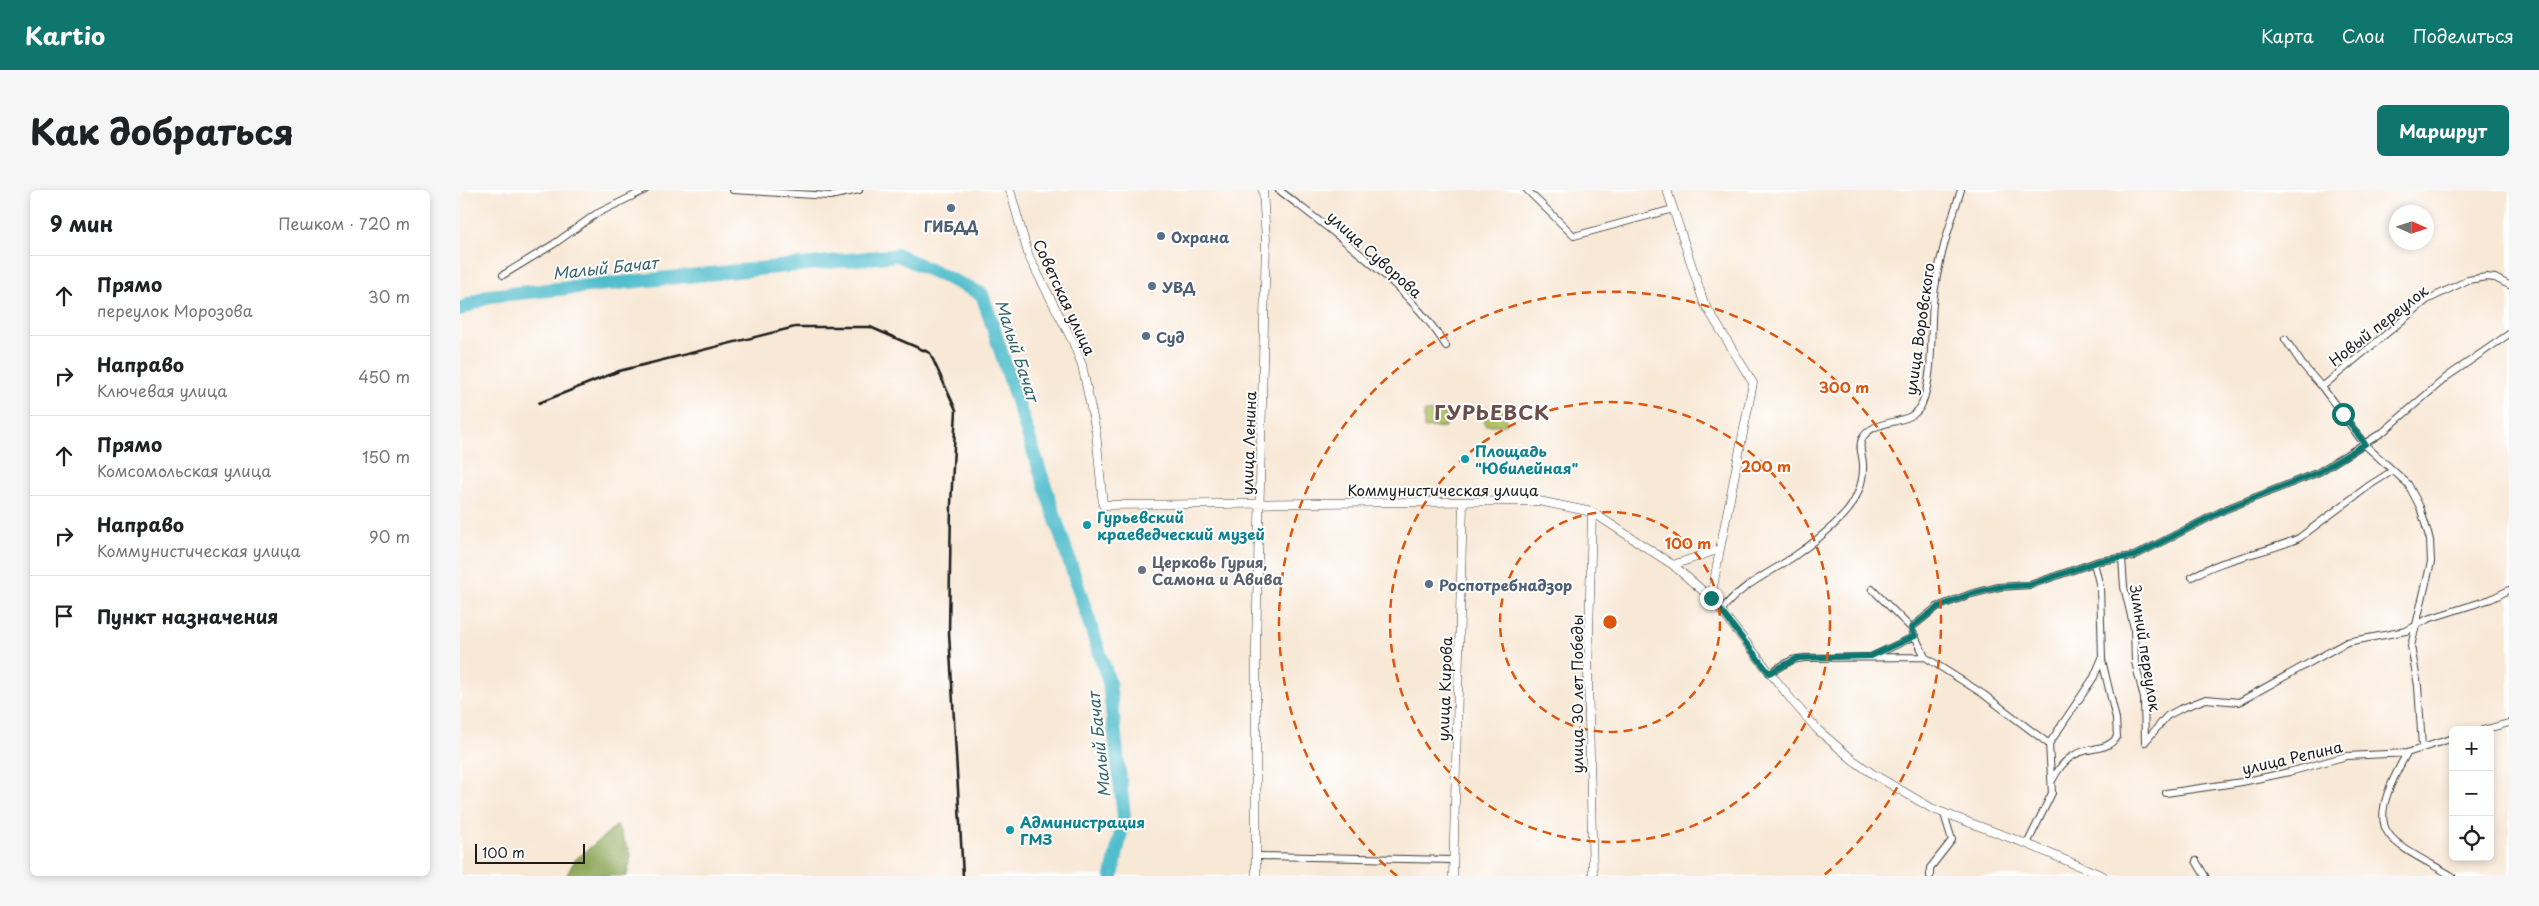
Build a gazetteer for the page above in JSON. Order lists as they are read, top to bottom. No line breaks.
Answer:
{"streets":{"street":["улица Суворова","Советская улица","Новый переулок","улица Воровского","улица Ленина","Коммунистическая улица","Зимний переулок","улица Кирова","улица 30 лет Победы","улица Репина"]},"crossings":[["Советская улица","Коммунистическая улица"],["улица Воровского","Коммунистическая улица"],["улица Ленина","Коммунистическая улица"],["Коммунистическая улица","улица Кирова"],["Коммунистическая улица","улица 30 лет Победы"]],"districts":["ГУРЬЕВСК"],"water":["Малый Бачат"],"places":["ГИБДД","Охрана","УВД","Суд","Площадь \"Юбилейная\"","Гурьевский краеведческий музей","Церковь Гурия, Самона и Авива","Роспотребнадзор","Администрация ГМЗ"],"scale_bar":"100 m","north":"right","page":{"header":"Kartio","nav":["Карта","Слои","Поделиться"],"title":"Как добраться","buttons":"Маршрут","heading":["9 мин","Пешком · 720 m"],"list":[["Прямо","переулок Морозова","30 m"],["Направо","Ключевая улица","450 m"],["Прямо","Комсомольская улица","150 m"],["Направо","Коммунистическая улица","90 m"],"Пункт назначения"],"map_buttons":["+","−"],"scale":"100 m"},"rings":["300 m","200 m","100 m"]}
